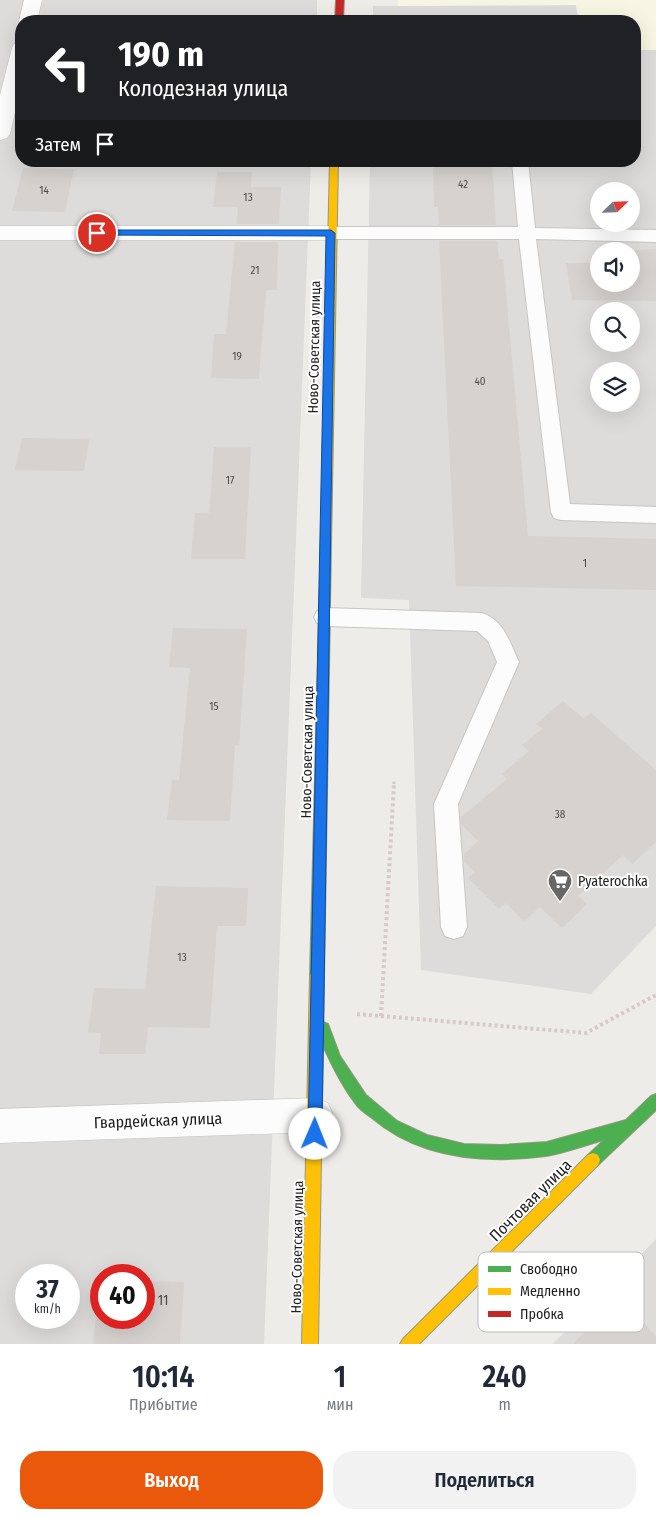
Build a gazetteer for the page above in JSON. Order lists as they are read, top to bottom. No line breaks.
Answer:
{"streets":{"main road":["Ново-Советская улица","Почтовая улица"],"street":["Гвардейская улица"]},"crossings":[["Ново-Советская улица","Гвардейская улица"]],"places":{"supermarket":["Pyaterochka"]},"house_numbers":["42","14","13","21","19","40","17","1","15","38","13","11"],"legend":["Свободно","Медленно","Пробка"],"north":"top right","page":{"turn":["190 m","Колодезная улица"],"then":"Затем","speed":"37 km/h","limit":"40","eta":["10:14","Прибытие","1","мин","240","m"],"buttons":["Выход","Поделиться"]}}
